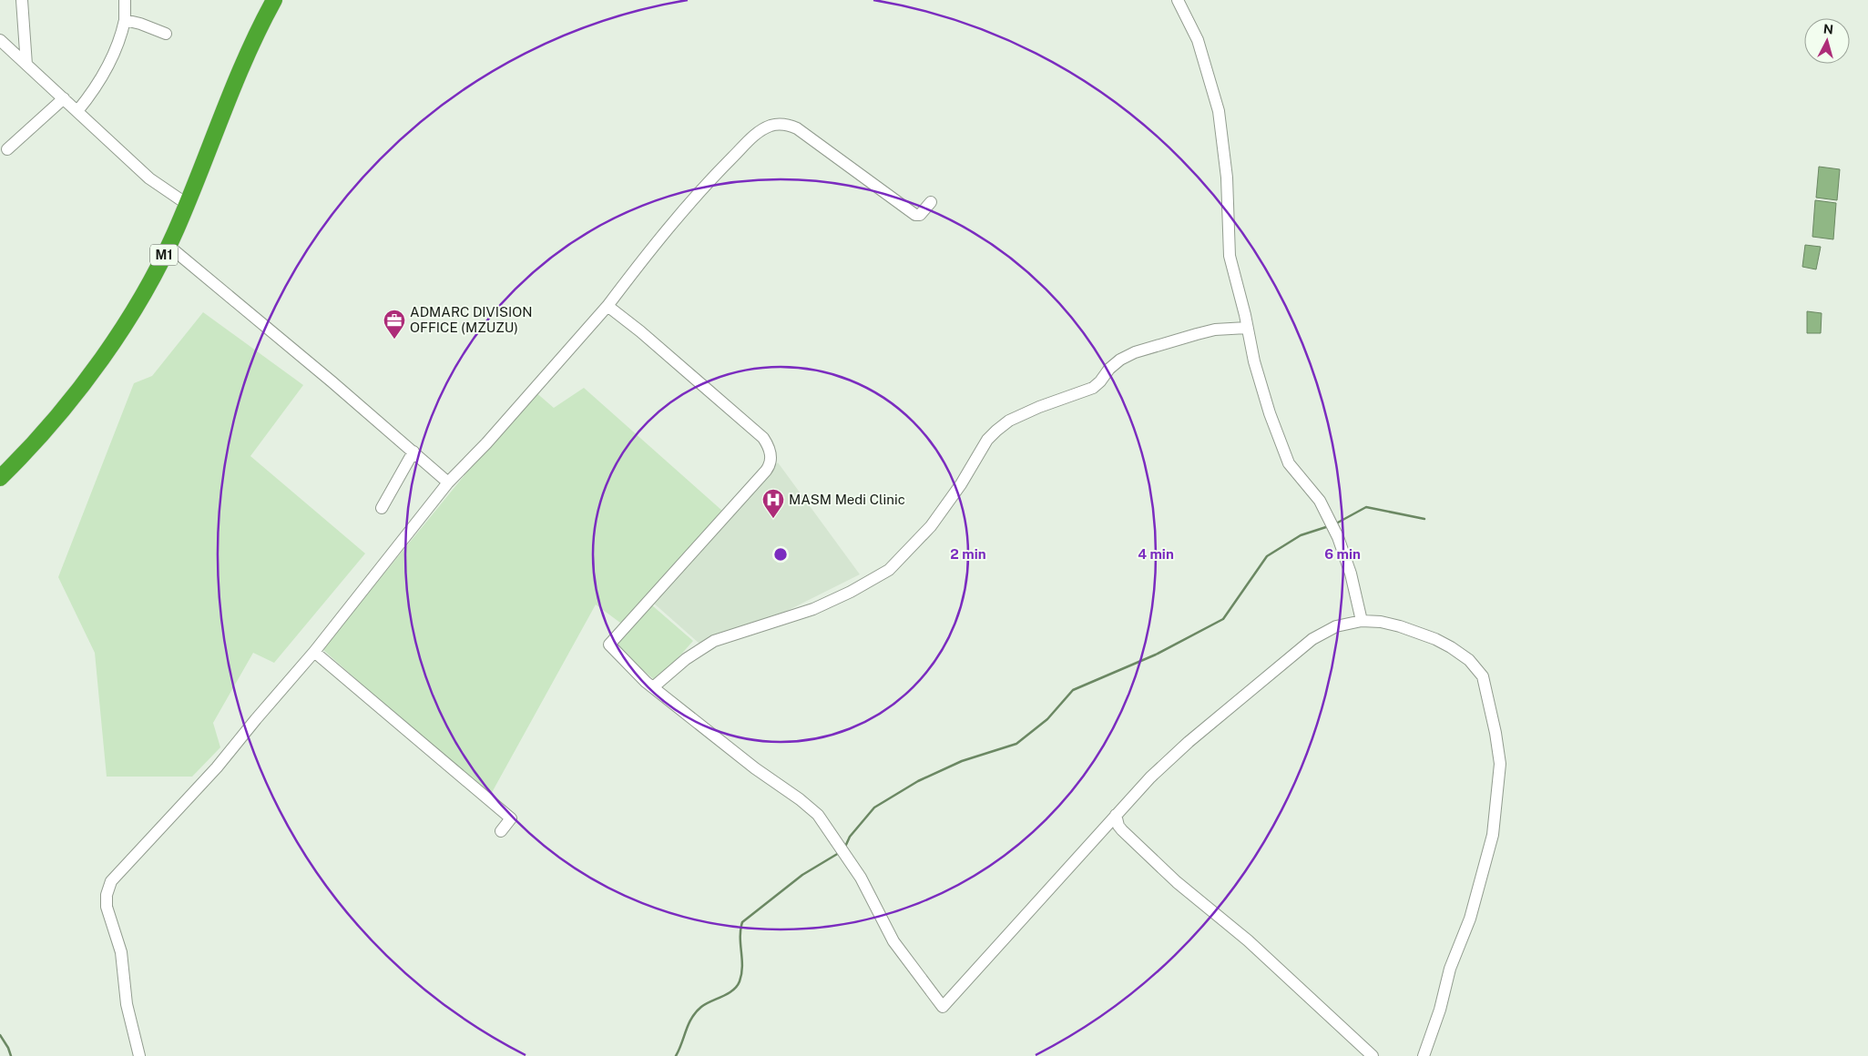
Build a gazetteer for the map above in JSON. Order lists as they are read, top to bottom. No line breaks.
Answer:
{"streets":{"highway":["M1"]},"places":{"office":["ADMARC DIVISION OFFICE (MZUZU)"],"hospital":["MASM Medi Clinic"]},"north":"top","rings":["2 min","4 min","6 min"]}
